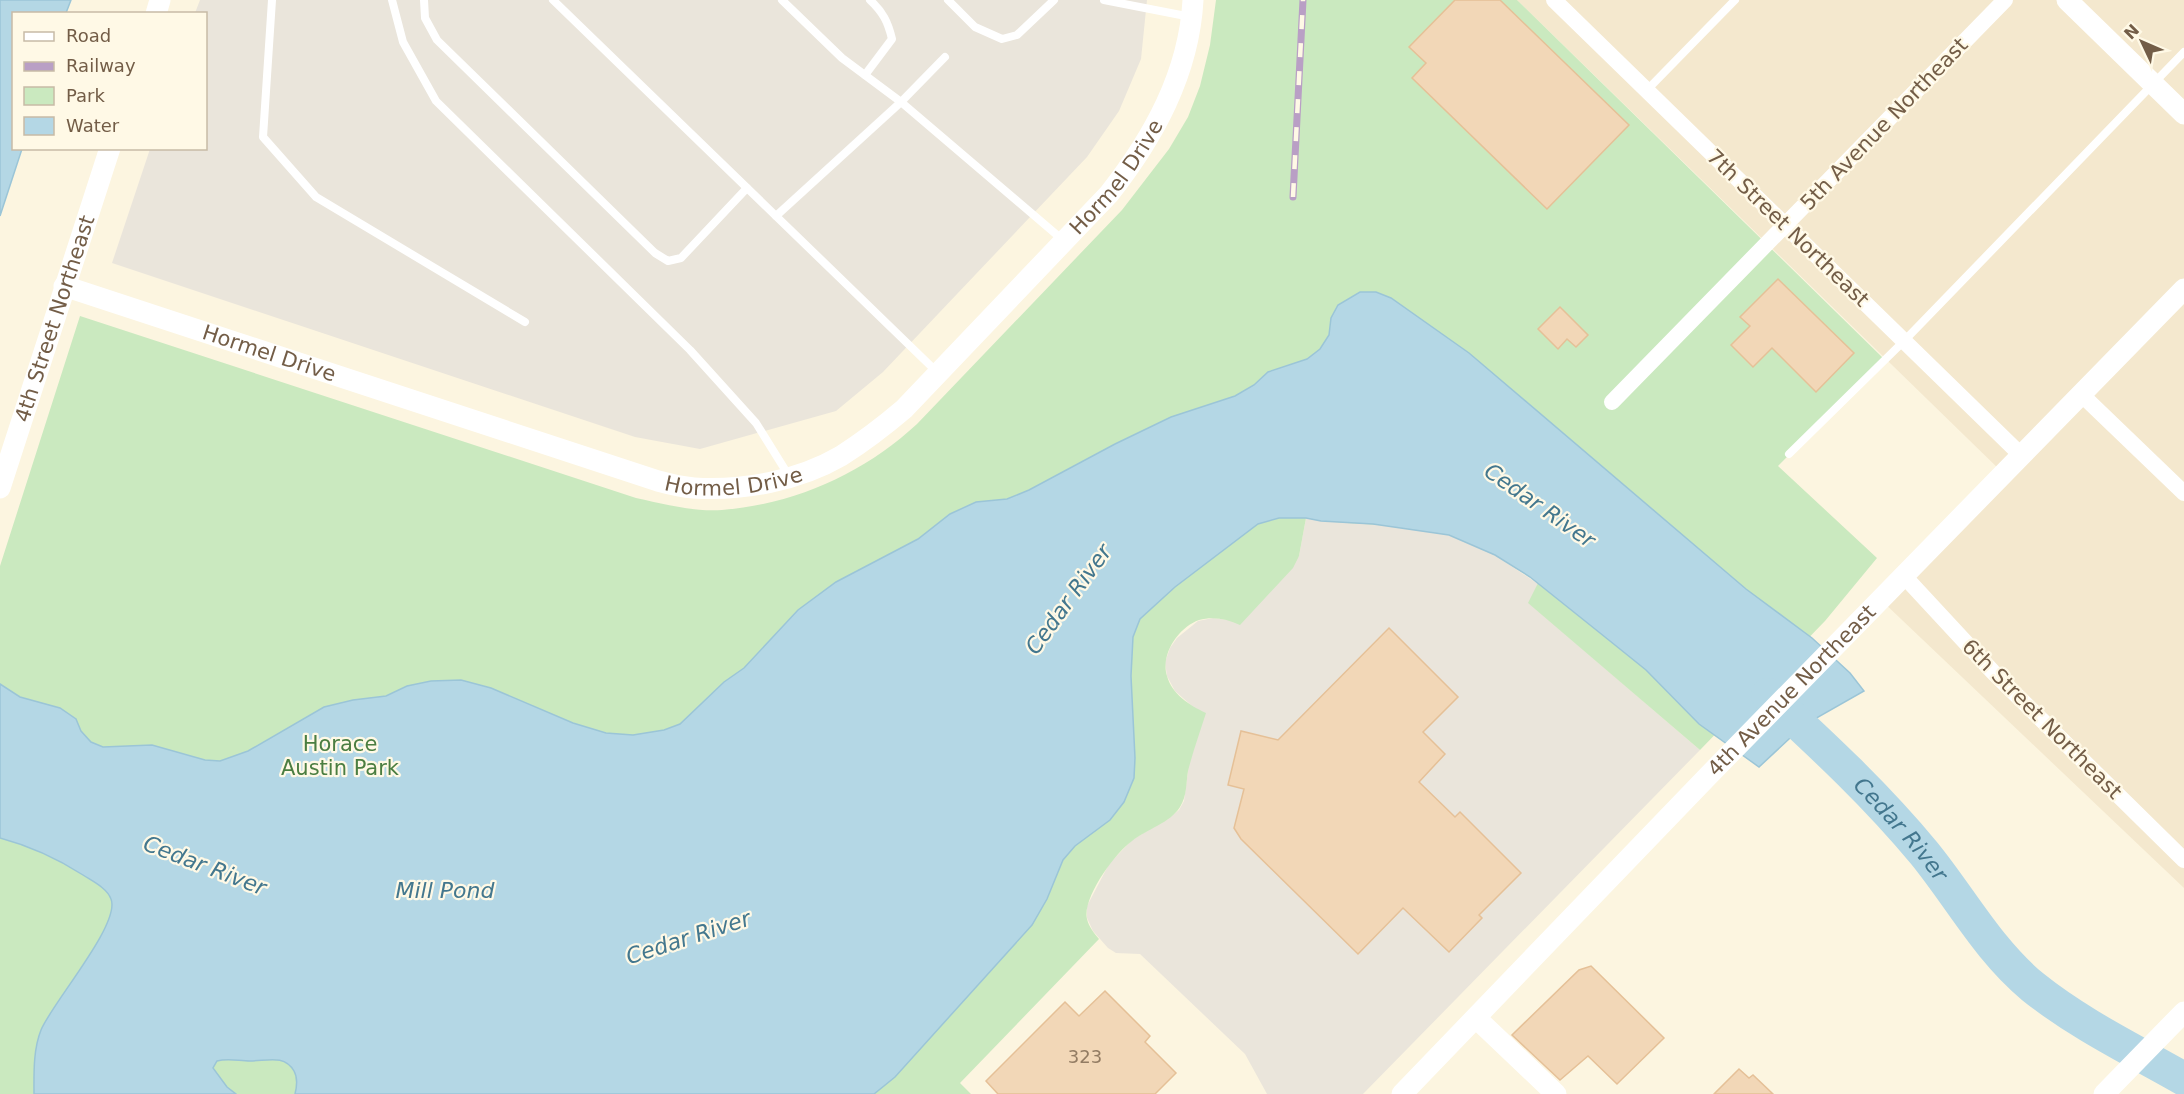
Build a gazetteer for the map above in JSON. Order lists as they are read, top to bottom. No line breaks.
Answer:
{"streets":{"street":["5th Avenue Northeast","Hormel Drive","7th Street Northeast","4th Street Northeast","4th Avenue Northeast","6th Street Northeast"]},"crossings":[["5th Avenue Northeast","7th Street Northeast"],["Hormel Drive","4th Street Northeast"],["7th Street Northeast","4th Avenue Northeast"],["4th Avenue Northeast","6th Street Northeast"]],"water":["Cedar River","Mill Pond"],"parks":["Horace Austin Park"],"house_numbers":["323"],"legend":["Road","Railway","Park","Water"],"north":"top left"}
